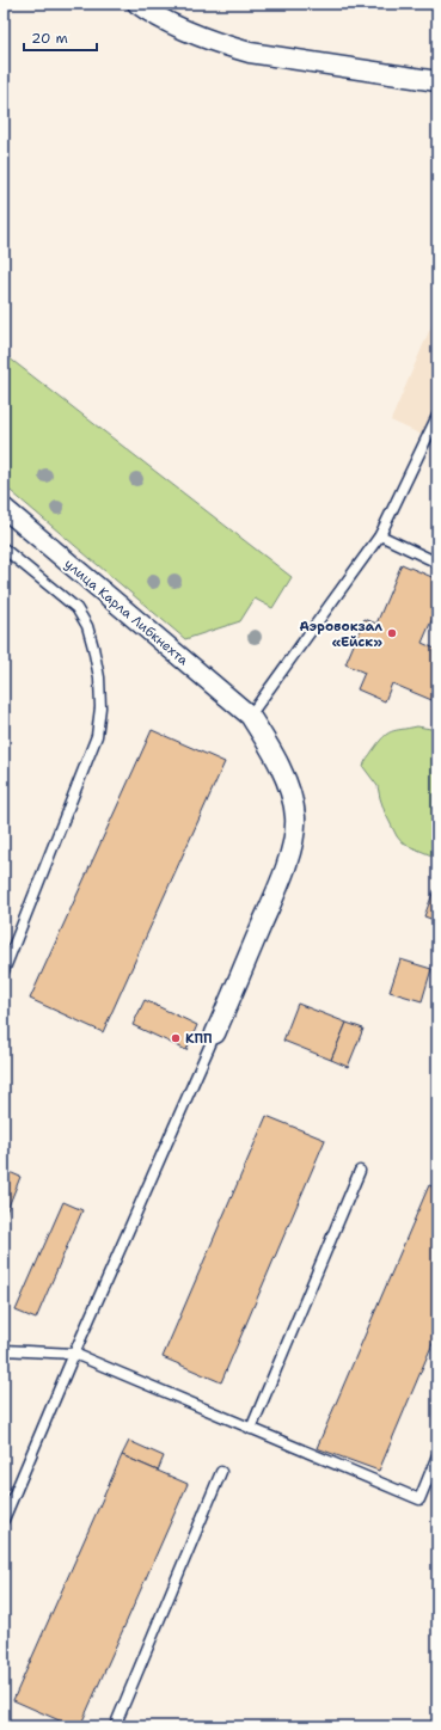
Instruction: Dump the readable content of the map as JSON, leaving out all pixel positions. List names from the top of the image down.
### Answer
{
  "streets": {
    "street": ["улица Карла Либкнехта"]
  },
  "places": ["Аэровокзал «Ейск»", "КПП"],
  "scale_bar": "20 m"
}
